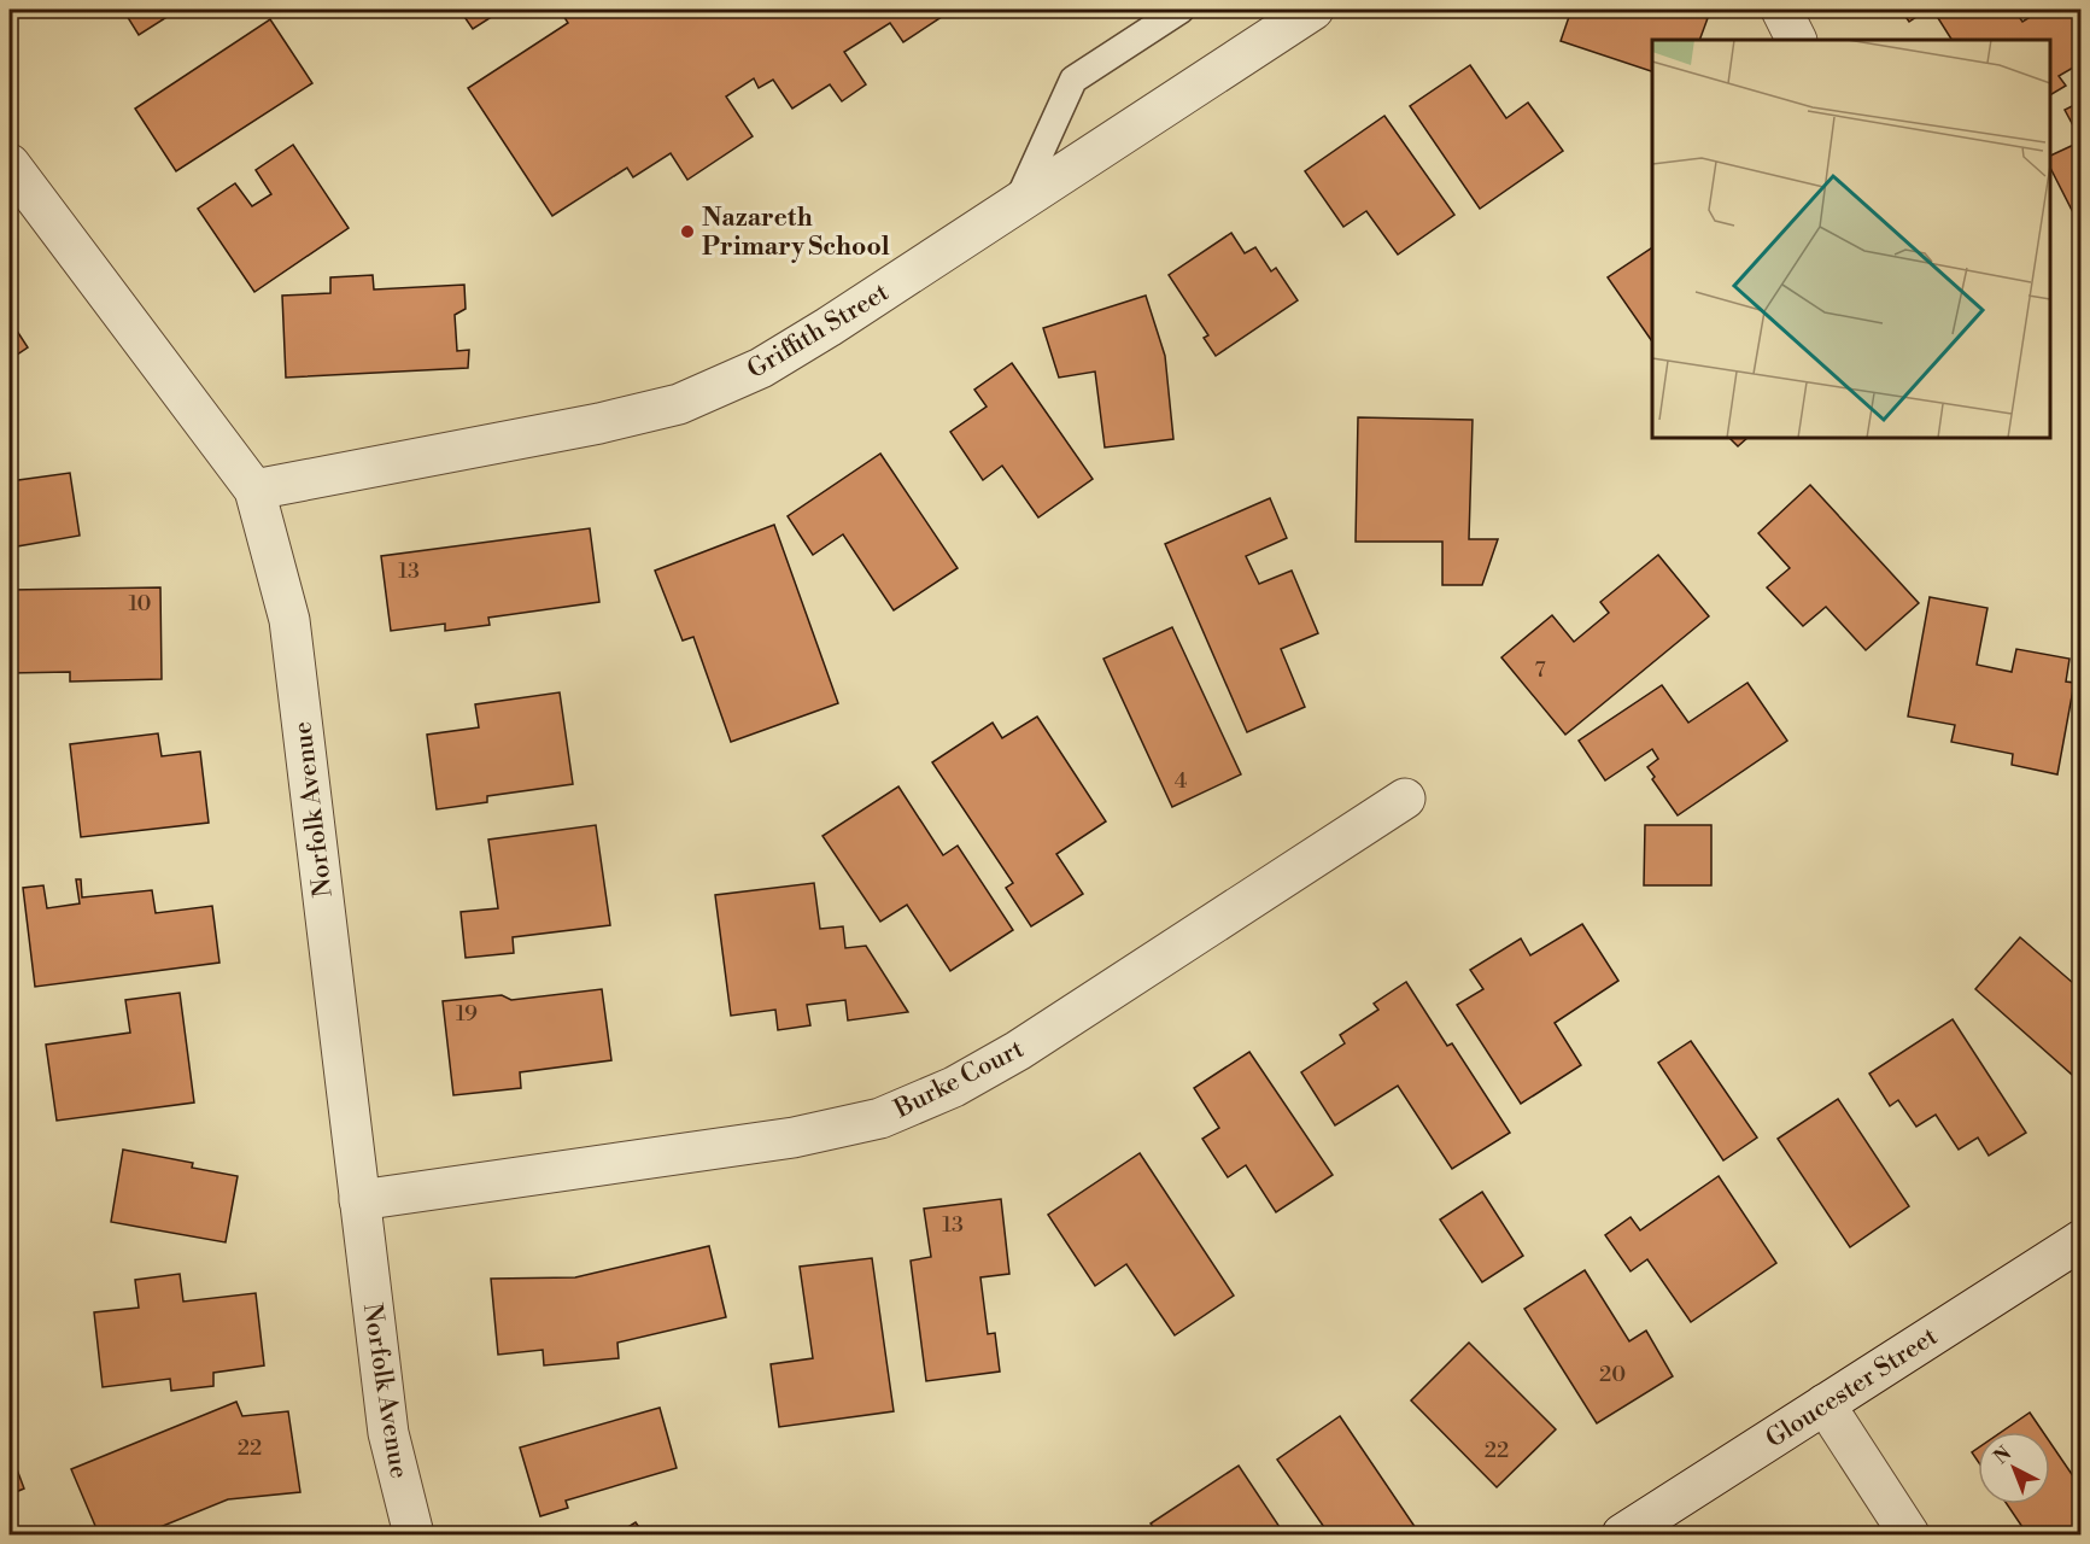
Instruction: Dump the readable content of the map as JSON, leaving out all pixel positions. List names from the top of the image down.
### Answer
{
  "streets": {
    "street": [
      "Griffith Street",
      "Norfolk Avenue",
      "Burke Court",
      "Gloucester Street"
    ]
  },
  "crossings": [
    ["Griffith Street", "Norfolk Avenue"],
    ["Norfolk Avenue", "Burke Court"]
  ],
  "places": ["Nazareth Primary School"],
  "house_numbers": [
    "13",
    "10",
    "7",
    "4",
    "19",
    "13",
    "20",
    "22",
    "22"
  ],
  "north": "top left"
}
